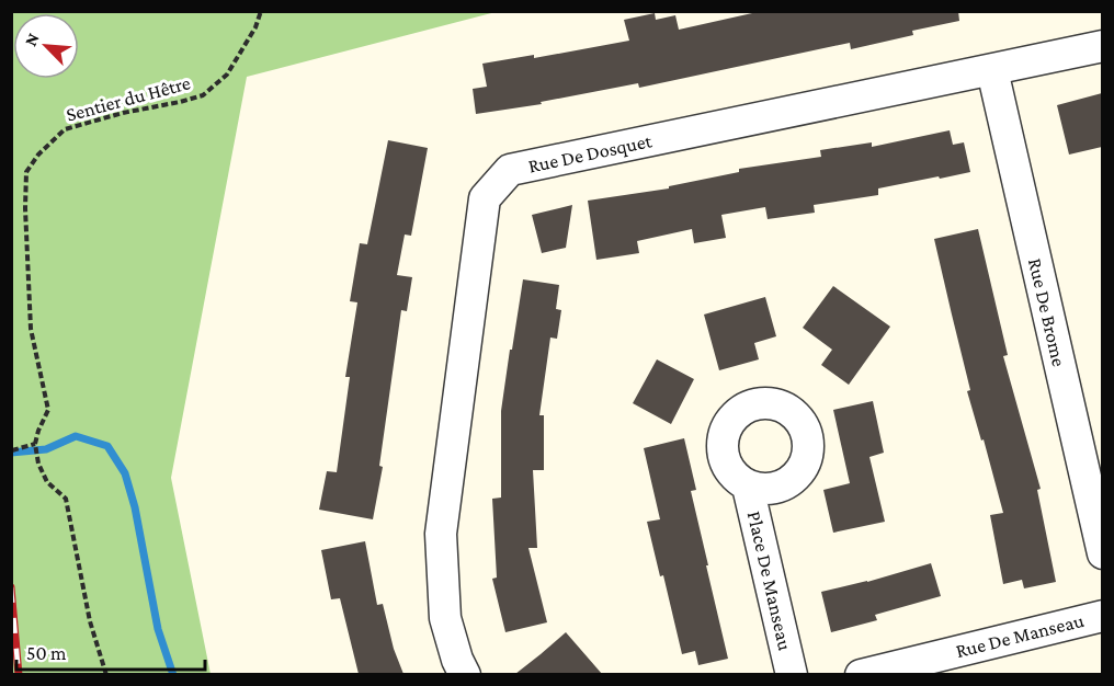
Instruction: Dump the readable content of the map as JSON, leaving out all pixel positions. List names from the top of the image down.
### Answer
{
  "streets": {
    "street": [
      "Rue De Dosquet",
      "Rue De Brome",
      "Place De Manseau",
      "Rue De Manseau"
    ],
    "path": ["Sentier du Hêtre"]
  },
  "crossings": [
    ["Rue De Dosquet", "Rue De Brome"]
  ],
  "scale_bar": "50 m",
  "north": "top left"
}
